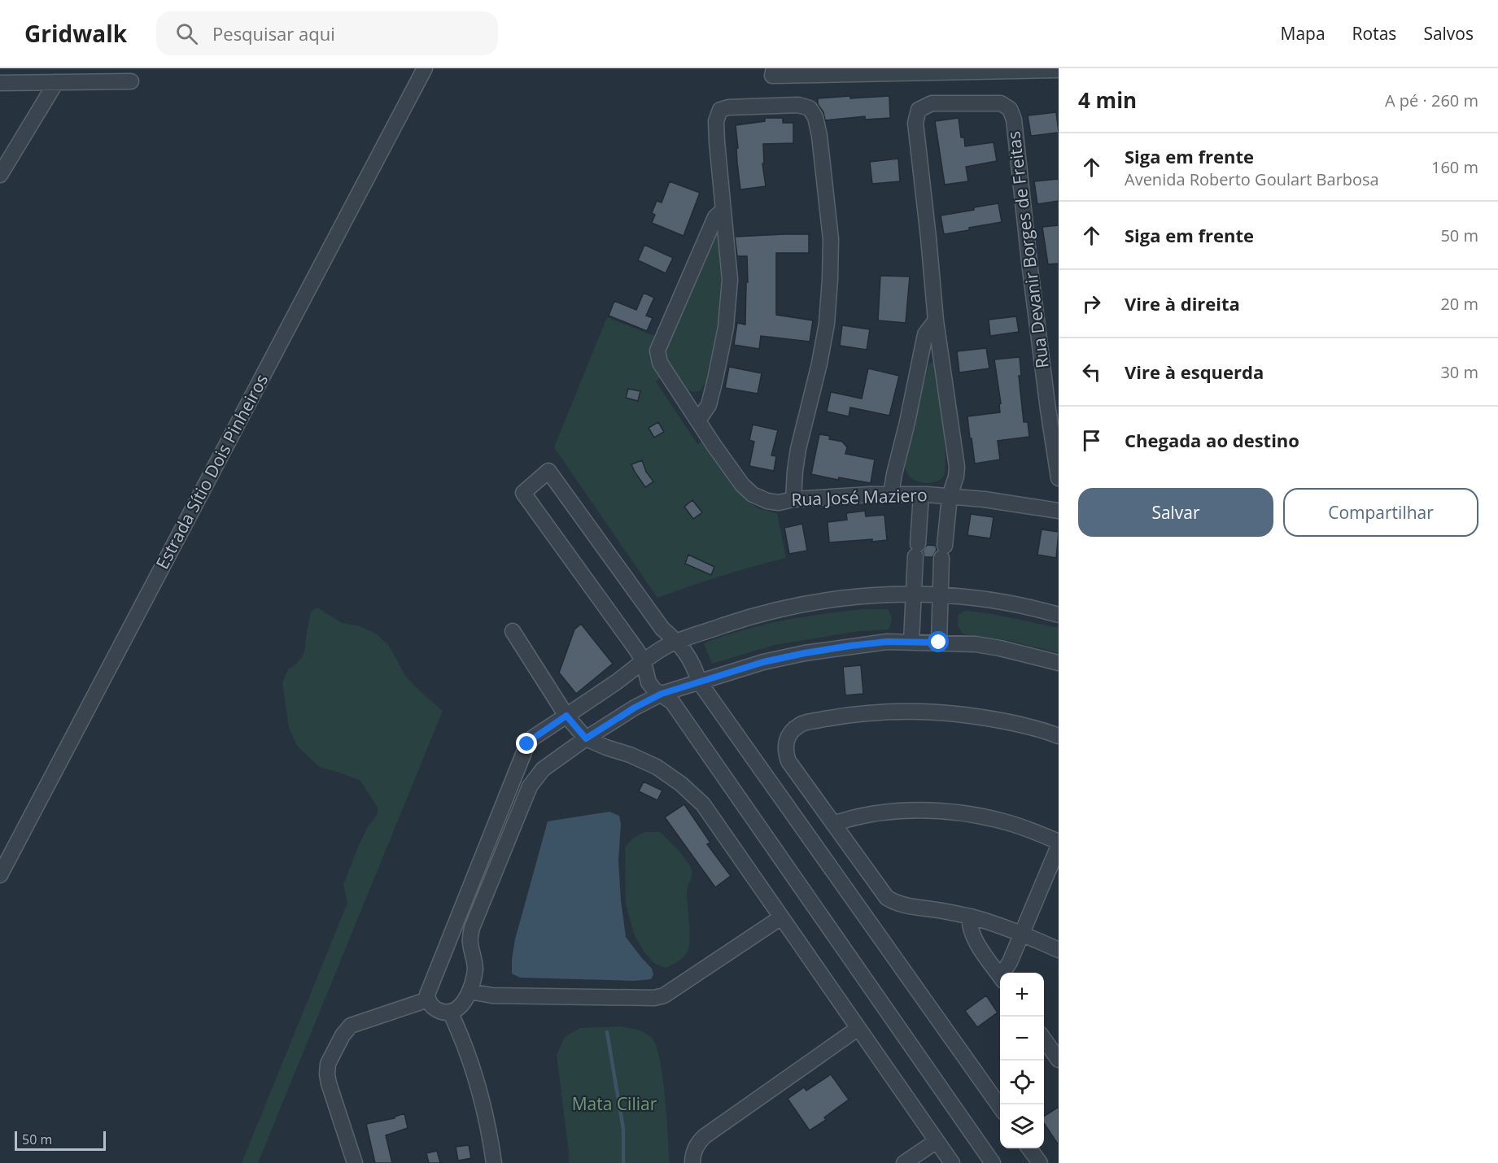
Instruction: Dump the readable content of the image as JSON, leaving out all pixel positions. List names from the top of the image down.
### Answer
{
  "streets": {
    "street": ["Rua Devanir Borges de Freitas", "Estrada Sítio Dois Pinheiros", "Rua José Maziero"]
  },
  "parks": ["Mata Ciliar"],
  "scale_bar": "50 m",
  "page": {
    "header": "Gridwalk",
    "search": "Pesquisar aqui",
    "nav": ["Mapa", "Rotas", "Salvos"],
    "heading": ["4 min", "A pé · 260 m"],
    "list": [
      ["Siga em frente", "Avenida Roberto Goulart Barbosa", "160 m"],
      ["Siga em frente", "50 m"],
      ["Vire à direita", "20 m"],
      ["Vire à esquerda", "30 m"],
      "Chegada ao destino"
    ],
    "buttons": ["Salvar", "Compartilhar"],
    "map_buttons": ["+", "−"],
    "scale": "50 m"
  }
}
